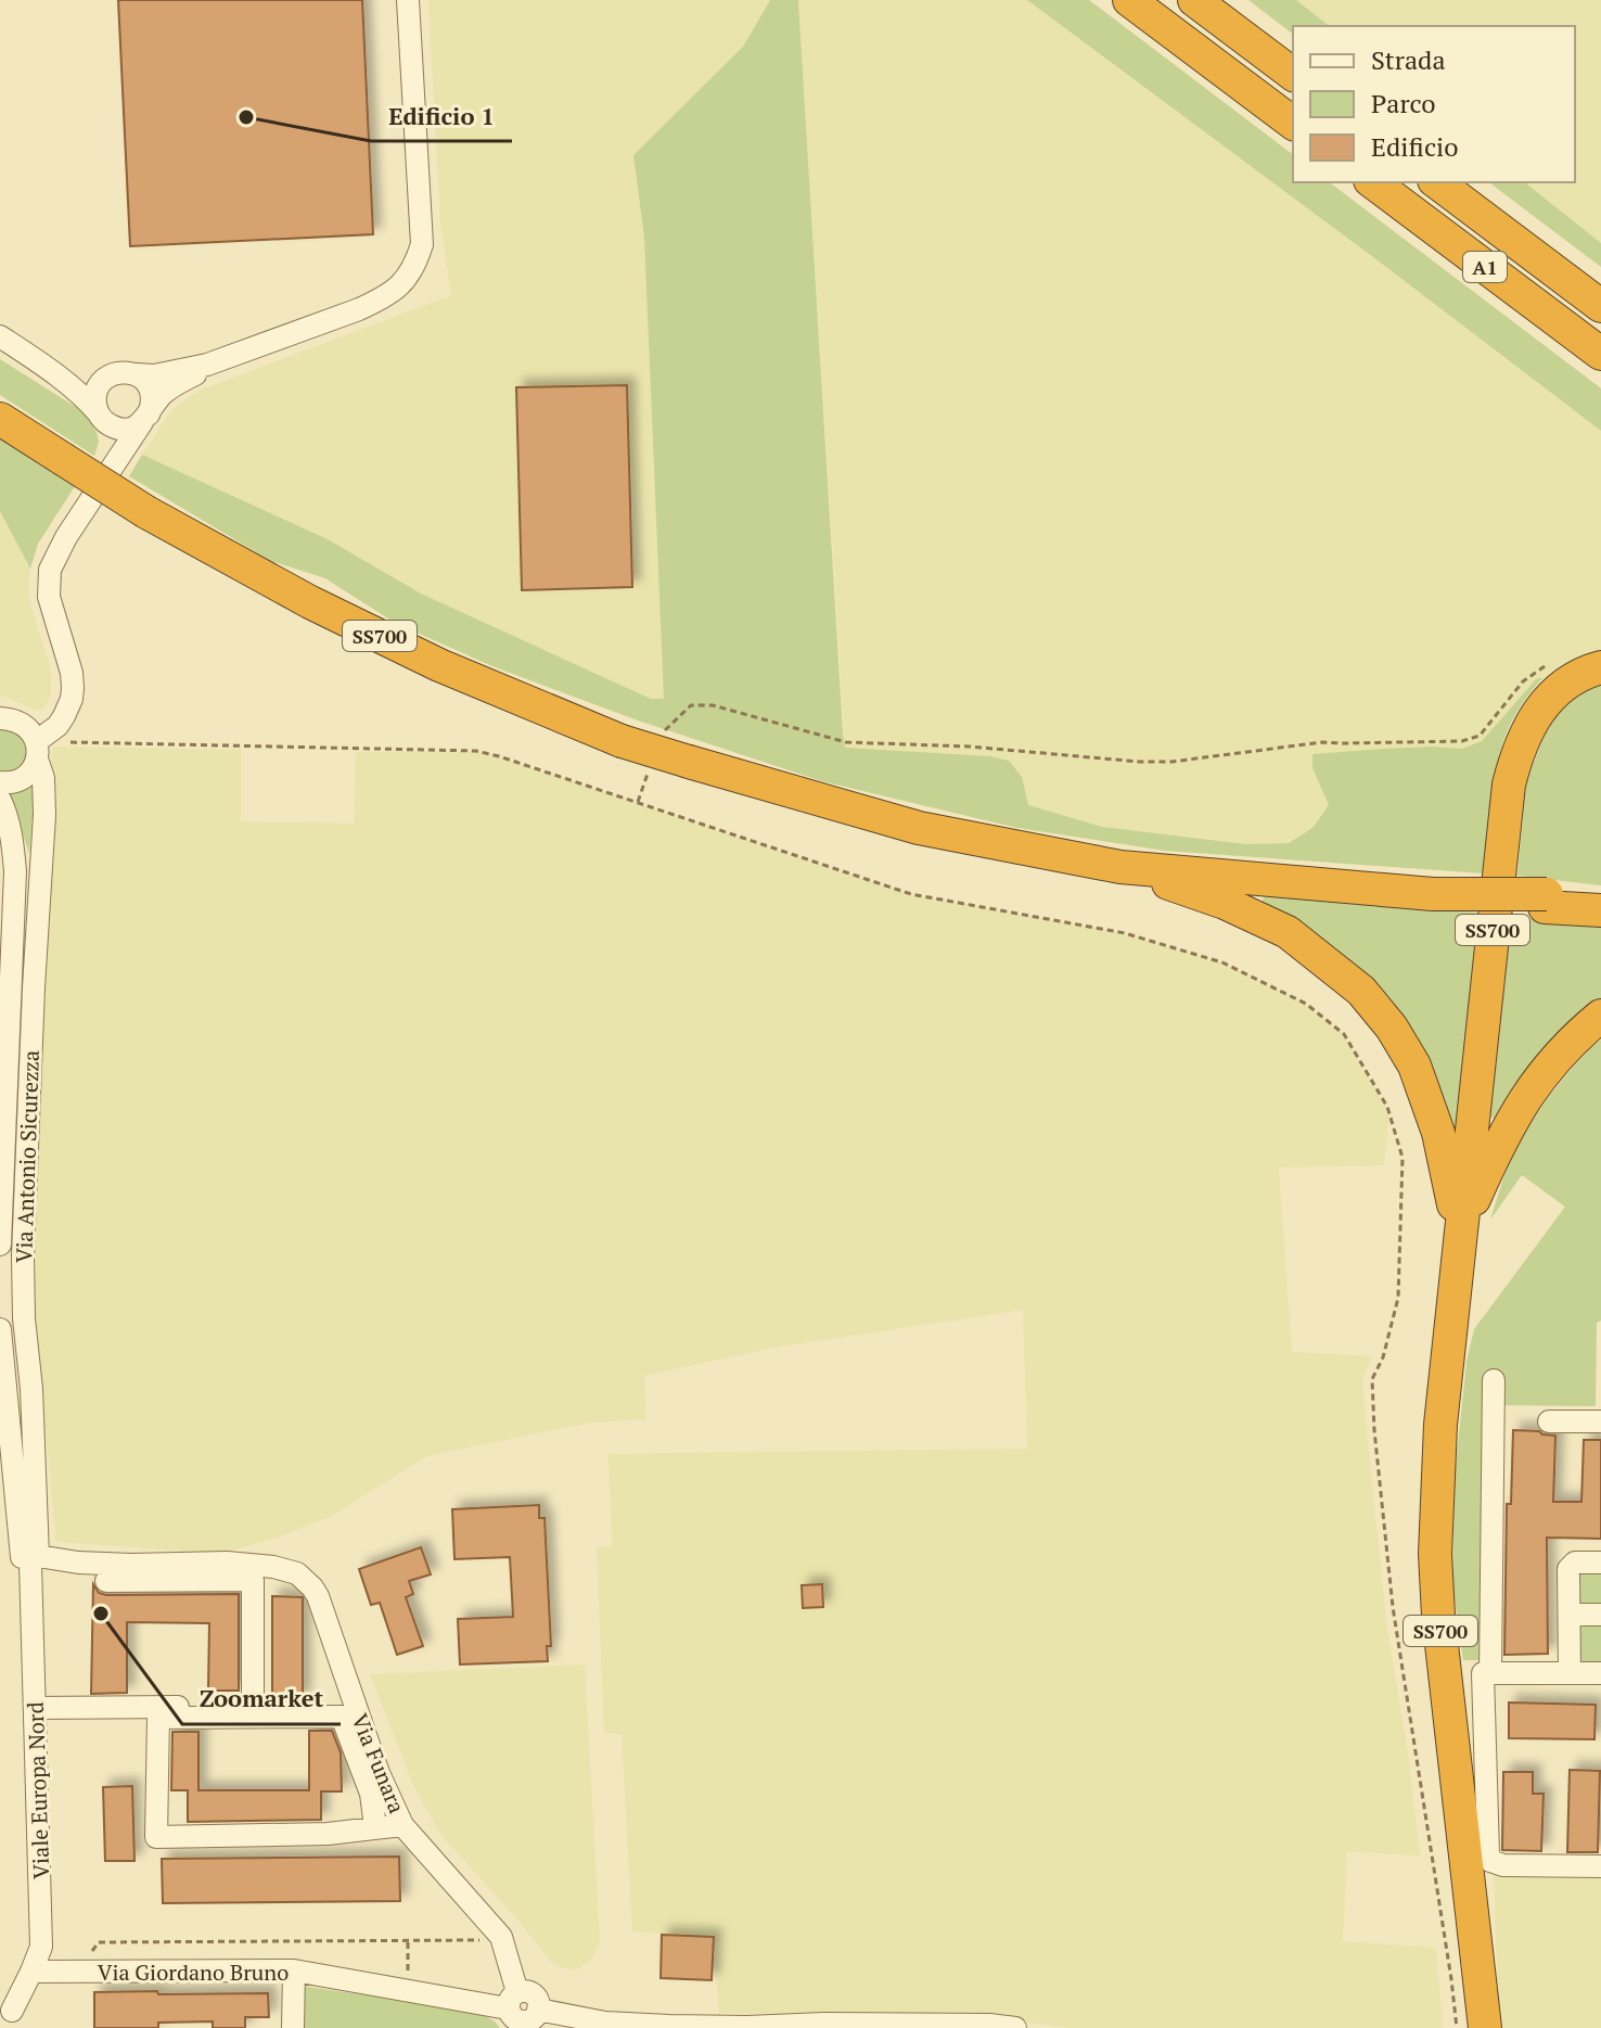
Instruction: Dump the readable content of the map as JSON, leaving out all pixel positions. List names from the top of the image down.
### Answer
{
  "streets": {
    "highway": ["A1", "SS700"],
    "street": [
      "Via Antonio Sicurezza",
      "Via Funara",
      "Viale Europa Nord",
      "Via Giordano Bruno"
    ]
  },
  "crossings": [
    ["Via Antonio Sicurezza", "Via Funara"],
    ["Via Antonio Sicurezza", "Viale Europa Nord"],
    ["Via Funara", "Viale Europa Nord"],
    ["Via Funara", "Via Giordano Bruno"],
    ["Viale Europa Nord", "Via Giordano Bruno"]
  ],
  "places": ["Edificio 1", "Zoomarket"],
  "legend": ["Strada", "Parco", "Edificio"]
}
